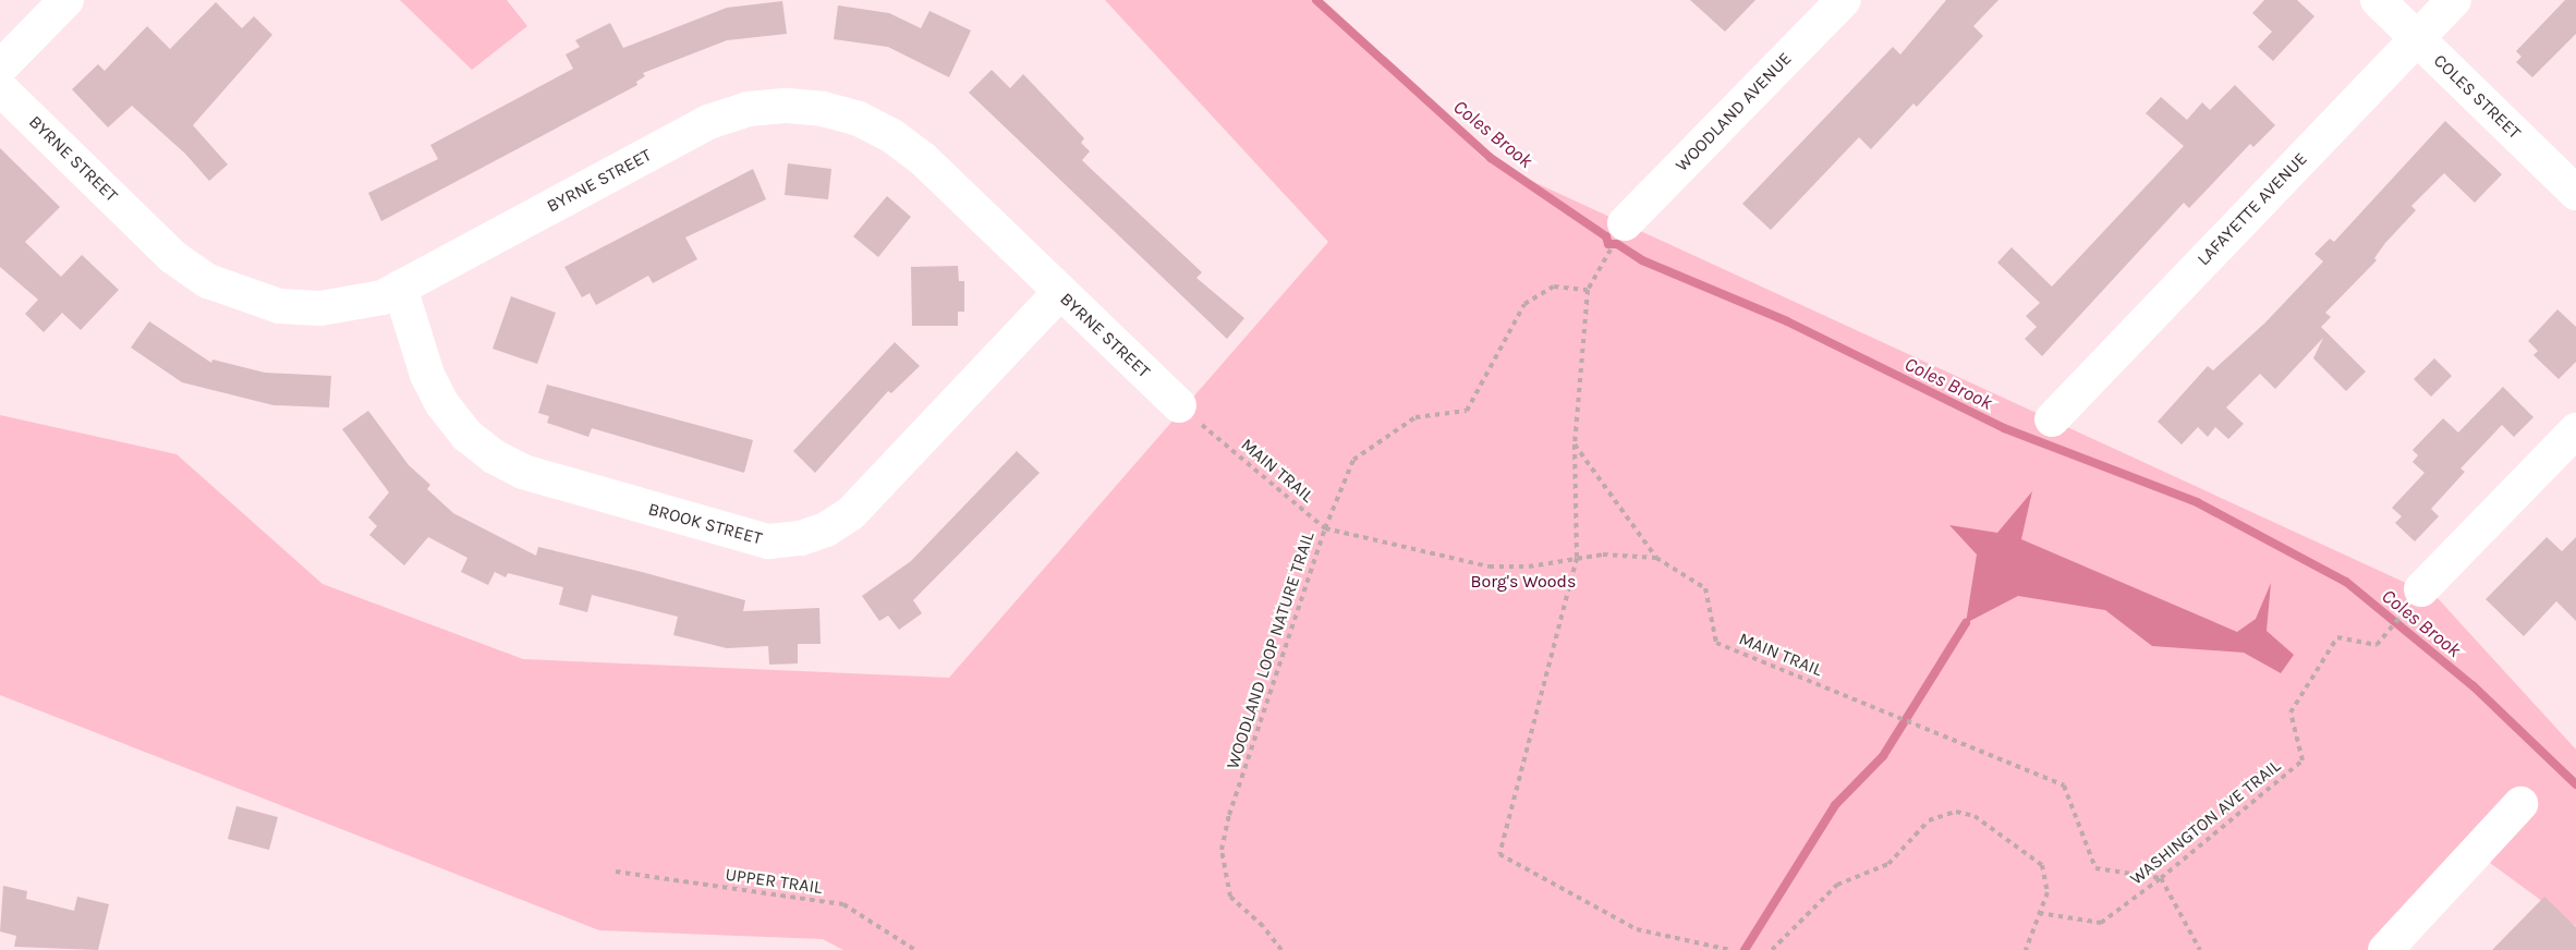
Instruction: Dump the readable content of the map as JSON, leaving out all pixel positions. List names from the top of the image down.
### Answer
{
  "streets": {
    "street": [
      "COLES STREET",
      "WOODLAND AVENUE",
      "BYRNE STREET",
      "LAFAYETTE AVENUE",
      "BROOK STREET"
    ],
    "path": [
      "MAIN TRAIL",
      "WOODLAND LOOP NATURE TRAIL",
      "WASHINGTON AVE TRAIL",
      "UPPER TRAIL"
    ]
  },
  "crossings": [
    ["COLES STREET", "LAFAYETTE AVENUE"],
    ["BYRNE STREET", "MAIN TRAIL"],
    ["BYRNE STREET", "BROOK STREET"],
    ["MAIN TRAIL", "WOODLAND LOOP NATURE TRAIL"],
    ["MAIN TRAIL", "WASHINGTON AVE TRAIL"]
  ],
  "water": ["Coles Brook"],
  "parks": ["Borg's Woods"]
}
